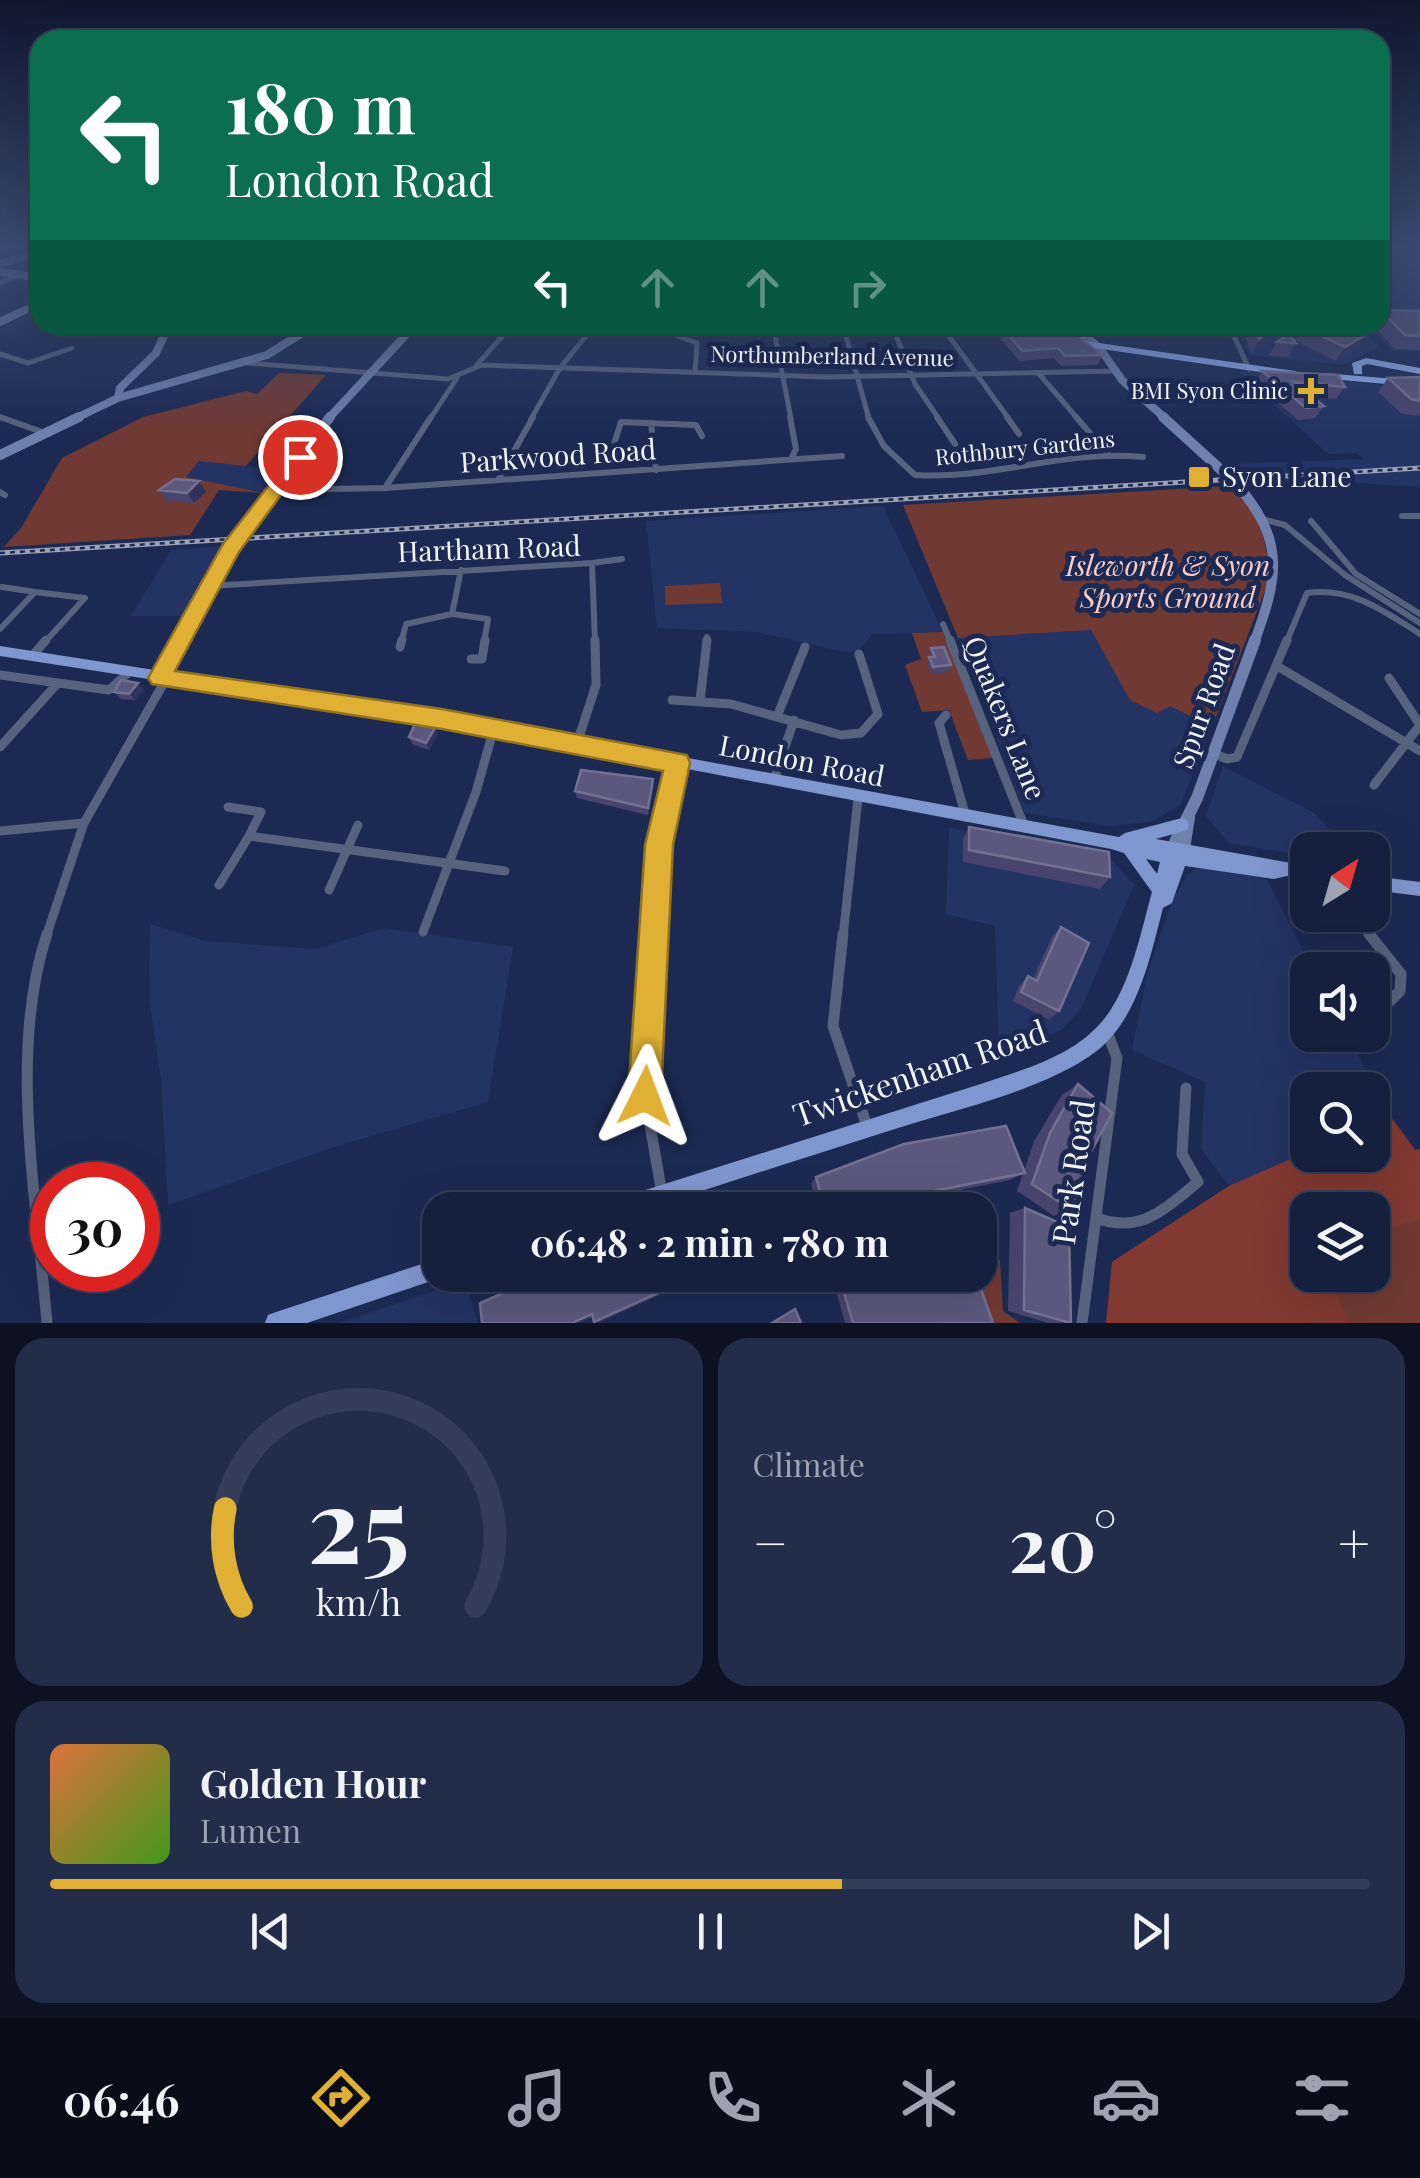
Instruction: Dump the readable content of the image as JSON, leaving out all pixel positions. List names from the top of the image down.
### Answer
{
  "streets": {
    "main road": ["London Road", "Twickenham Road"],
    "street": [
      "Northumberland Avenue",
      "Rothbury Gardens",
      "Parkwood Road",
      "Hartham Road",
      "Spur Road",
      "Quakers Lane",
      "Park Road"
    ]
  },
  "crossings": [
    ["Northumberland Avenue", "Rothbury Gardens"],
    ["Northumberland Avenue", "Spur Road"],
    ["Hartham Road", "London Road"],
    ["Spur Road", "London Road"],
    ["Spur Road", "Twickenham Road"],
    ["Quakers Lane", "London Road"],
    ["London Road", "Twickenham Road"],
    ["Twickenham Road", "Park Road"]
  ],
  "parks": ["Isleworth & Syon Sports Ground"],
  "places": {
    "health": ["BMI Syon Clinic"],
    "transit": ["Syon Lane"]
  },
  "north": "top right",
  "page": {
    "turn": ["180 m", "London Road"],
    "limit": "30",
    "trip": "06:48 · 2 min · 780 m",
    "tile": "Climate",
    "heat": ["−", "20°", "+"],
    "song": ["Golden Hour", "Lumen"],
    "tabs": "06:46",
    "gauge": ["25", "km/h"]
  }
}
